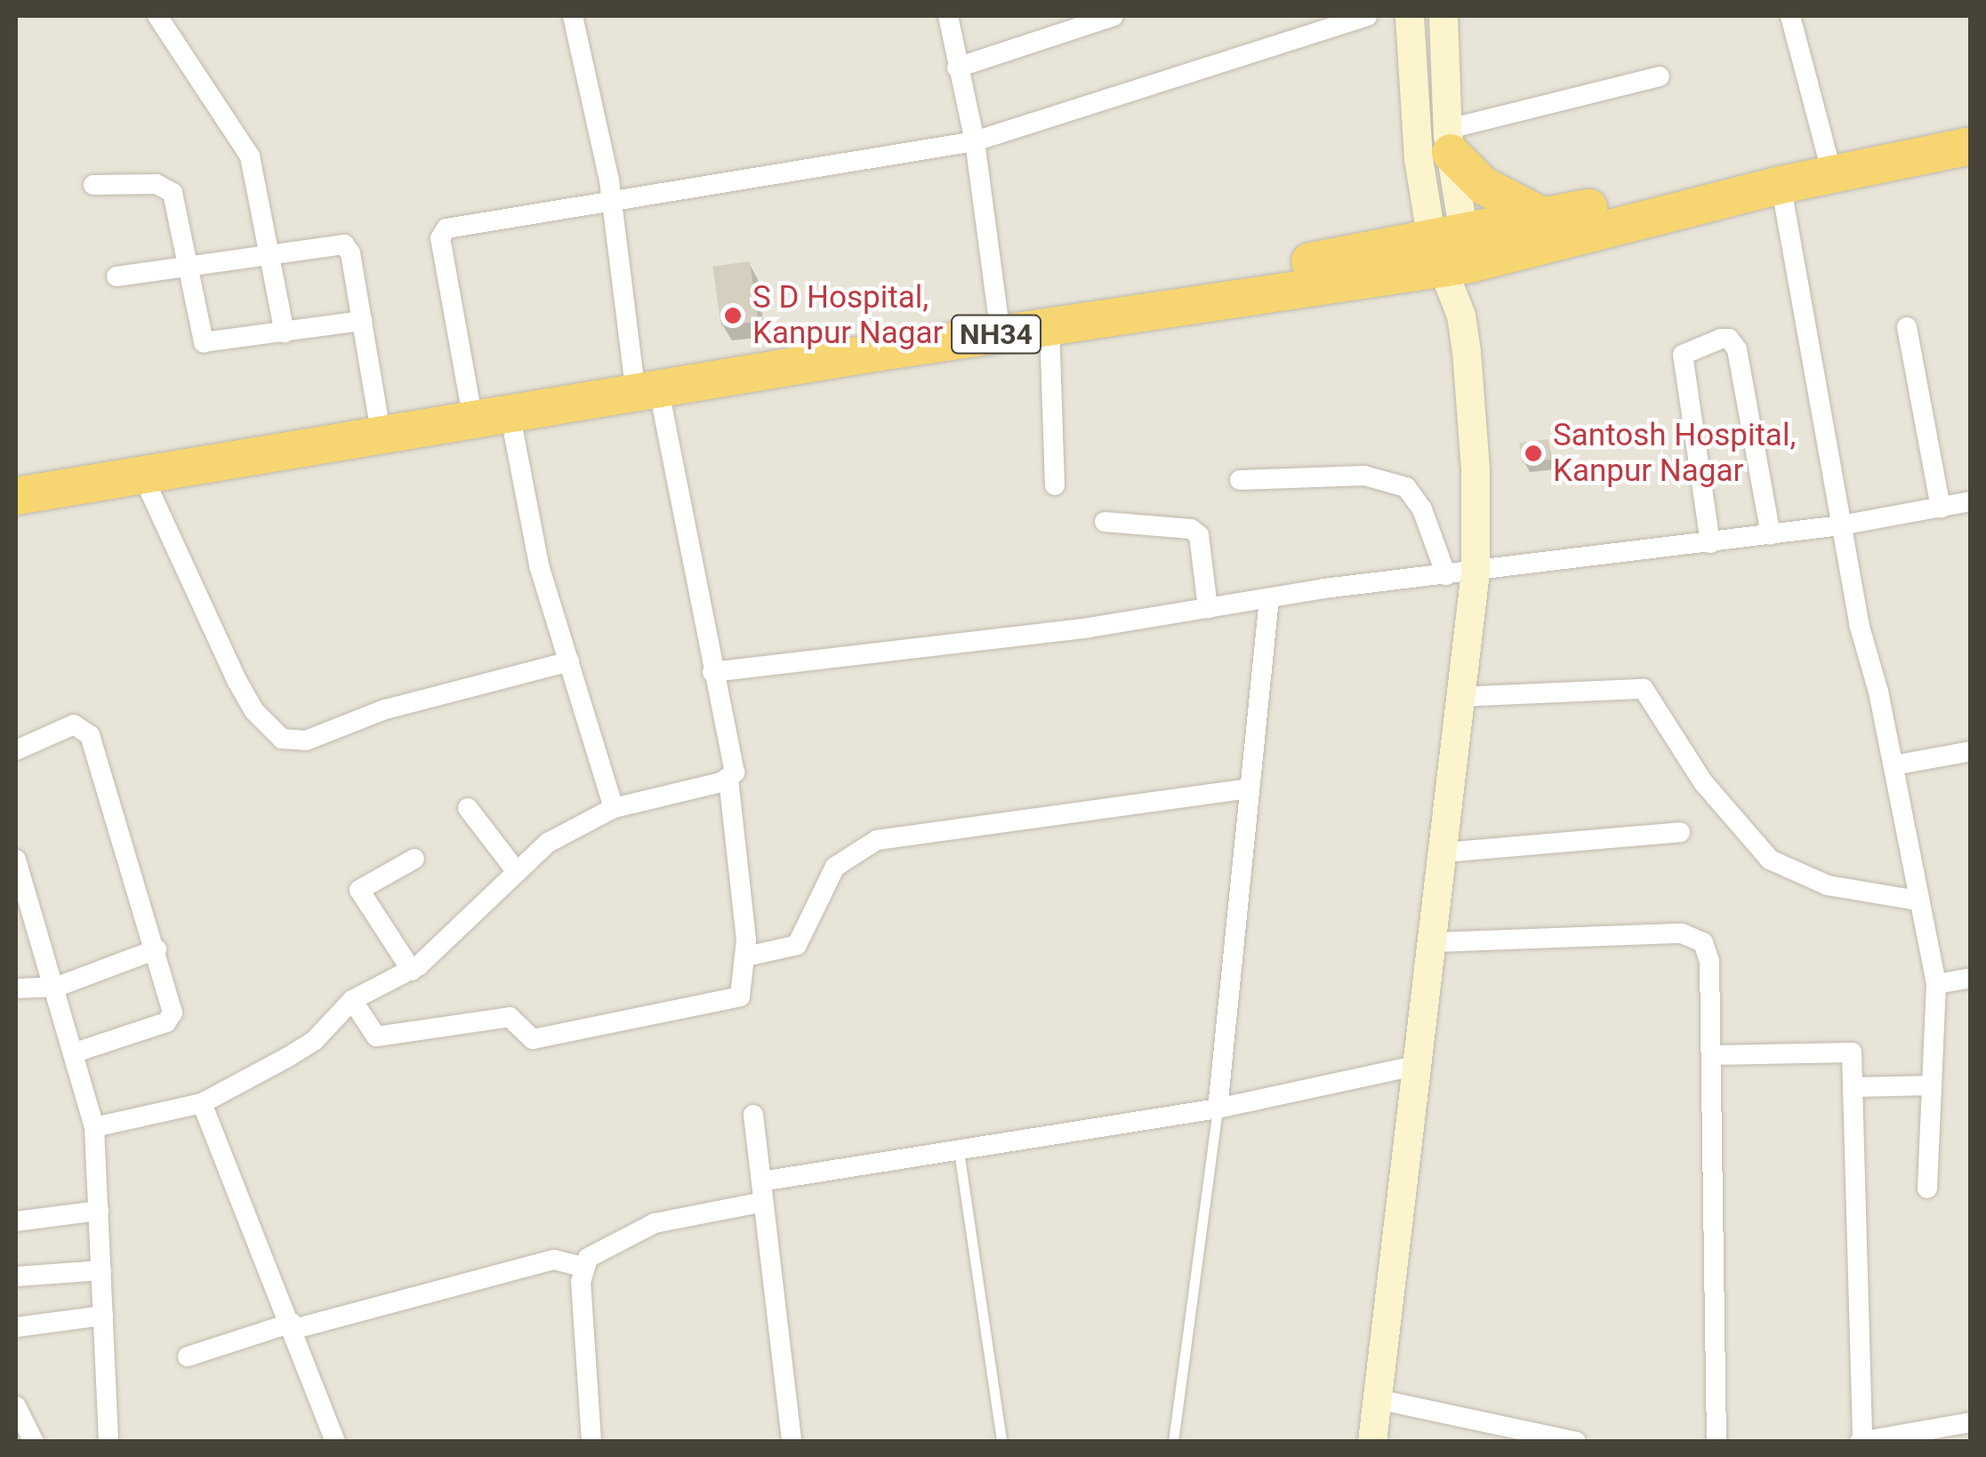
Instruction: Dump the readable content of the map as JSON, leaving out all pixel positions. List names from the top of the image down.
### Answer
{
  "streets": {
    "highway": ["NH34"]
  },
  "places": ["S D Hospital, Kanpur Nagar", "Santosh Hospital, Kanpur Nagar"]
}
